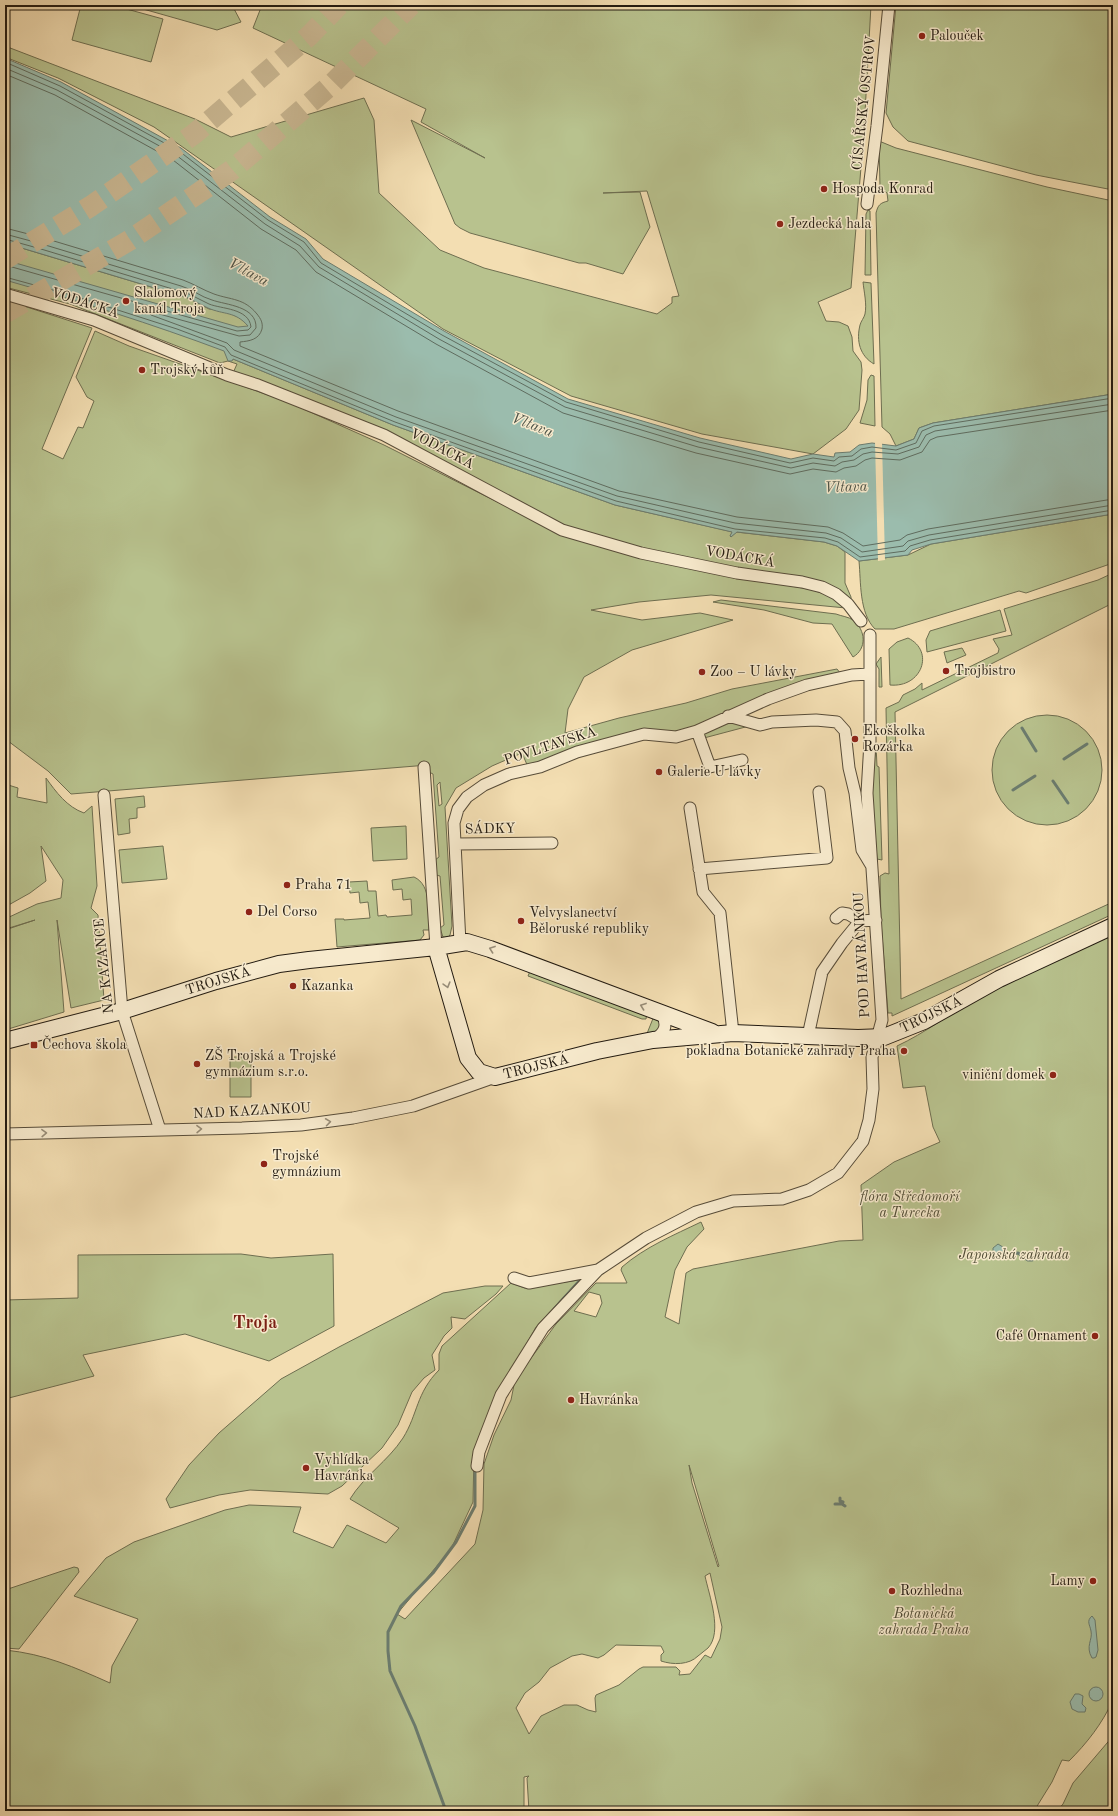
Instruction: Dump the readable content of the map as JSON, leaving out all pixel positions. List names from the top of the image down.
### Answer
{
  "streets": {
    "street": [
      "CÍSAŘSKÝ OSTROV",
      "VODÁCKÁ",
      "POVLTAVSKÁ",
      "SÁDKY",
      "POD HAVRÁNKOU",
      "NA KAZANCE",
      "TROJSKÁ",
      "NAD KAZANKOU"
    ]
  },
  "crossings": [
    ["POVLTAVSKÁ", "SÁDKY"],
    ["POVLTAVSKÁ", "POD HAVRÁNKOU"],
    ["SÁDKY", "TROJSKÁ"],
    ["POD HAVRÁNKOU", "TROJSKÁ"],
    ["NA KAZANCE", "TROJSKÁ"],
    ["NA KAZANCE", "NAD KAZANKOU"],
    ["TROJSKÁ", "NAD KAZANKOU"]
  ],
  "one_way": ["NAD KAZANKOU"],
  "districts": ["Troja"],
  "water": ["Vltava"],
  "parks": ["flóra Středomoří a Turecka", "Japonská zahrada", "Botanická zahrada Praha"],
  "places": {
    "other": [
      "Palouček",
      "Hospoda Konrad",
      "Jezdecká hala",
      "Slalomový kanál Troja",
      "Trojský kůň",
      "Trojbistro",
      "Zoo – U lávky",
      "Ekoškolka Rozárka",
      "Galerie U lávky",
      "Praha 71",
      "Del Corso",
      "Velvyslanectví Běloruské republiky",
      "Kazanka",
      "pokladna Botanické zahrady Praha",
      "ZŠ Trojská a Trojské gymnázium s.r.o.",
      "viniční domek",
      "Trojské gymnázium",
      "Café Ornament",
      "Havránka",
      "Vyhlídka Havránka",
      "Lamy",
      "Rozhledna"
    ],
    "transit": ["Čechova škola"]
  }
}
